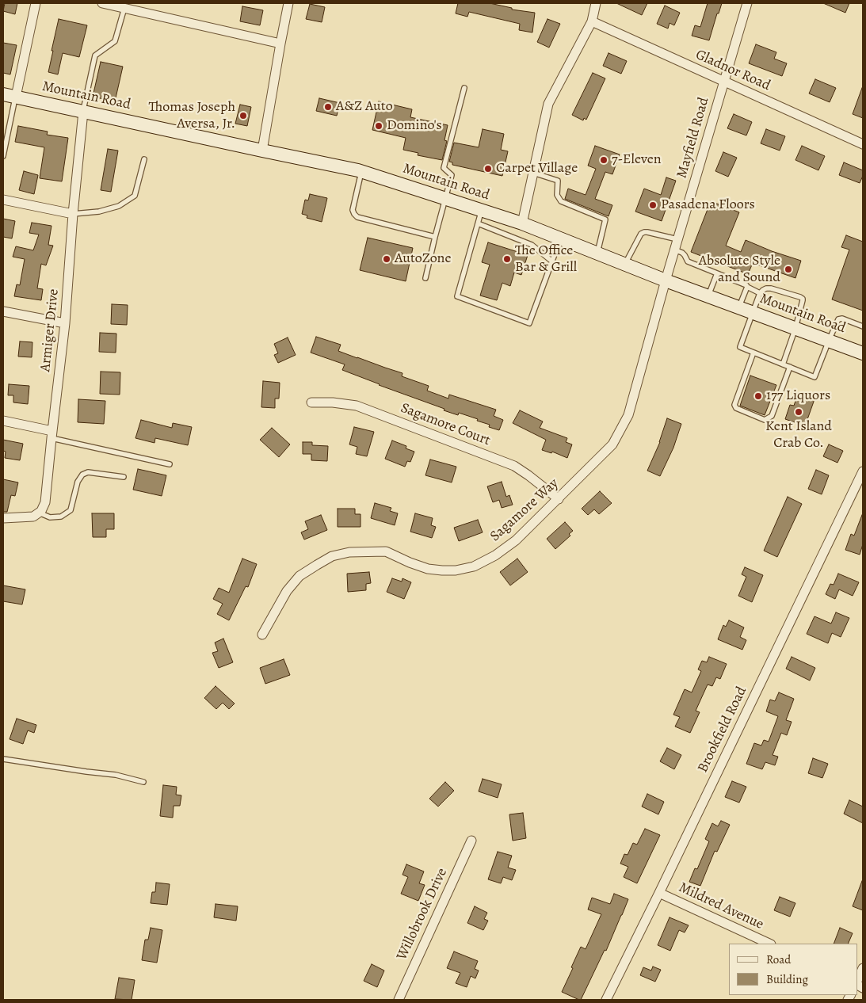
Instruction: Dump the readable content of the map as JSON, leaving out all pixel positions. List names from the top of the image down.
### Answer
{
  "streets": {
    "main road": ["Mountain Road"],
    "street": [
      "Gladnor Road",
      "Mayfield Road",
      "Armiger Drive",
      "Sagamore Court",
      "Sagamore Way",
      "Brookfield Road",
      "Mildred Avenue",
      "Willobrook Drive"
    ]
  },
  "crossings": [
    ["Gladnor Road", "Mayfield Road"],
    ["Mountain Road", "Mayfield Road"],
    ["Mountain Road", "Armiger Drive"],
    ["Mountain Road", "Sagamore Way"],
    ["Mayfield Road", "Sagamore Way"],
    ["Sagamore Court", "Sagamore Way"],
    ["Brookfield Road", "Mildred Avenue"]
  ],
  "places": [
    "A&Z Auto",
    "Thomas Joseph Aversa, Jr.",
    "Domino's",
    "7-Eleven",
    "Carpet Village",
    "Pasadena Floors",
    "AutoZone",
    "The Office Bar & Grill",
    "Absolute Style and Sound",
    "177 Liquors",
    "Kent Island Crab Co."
  ],
  "legend": ["Road", "Building"]
}
